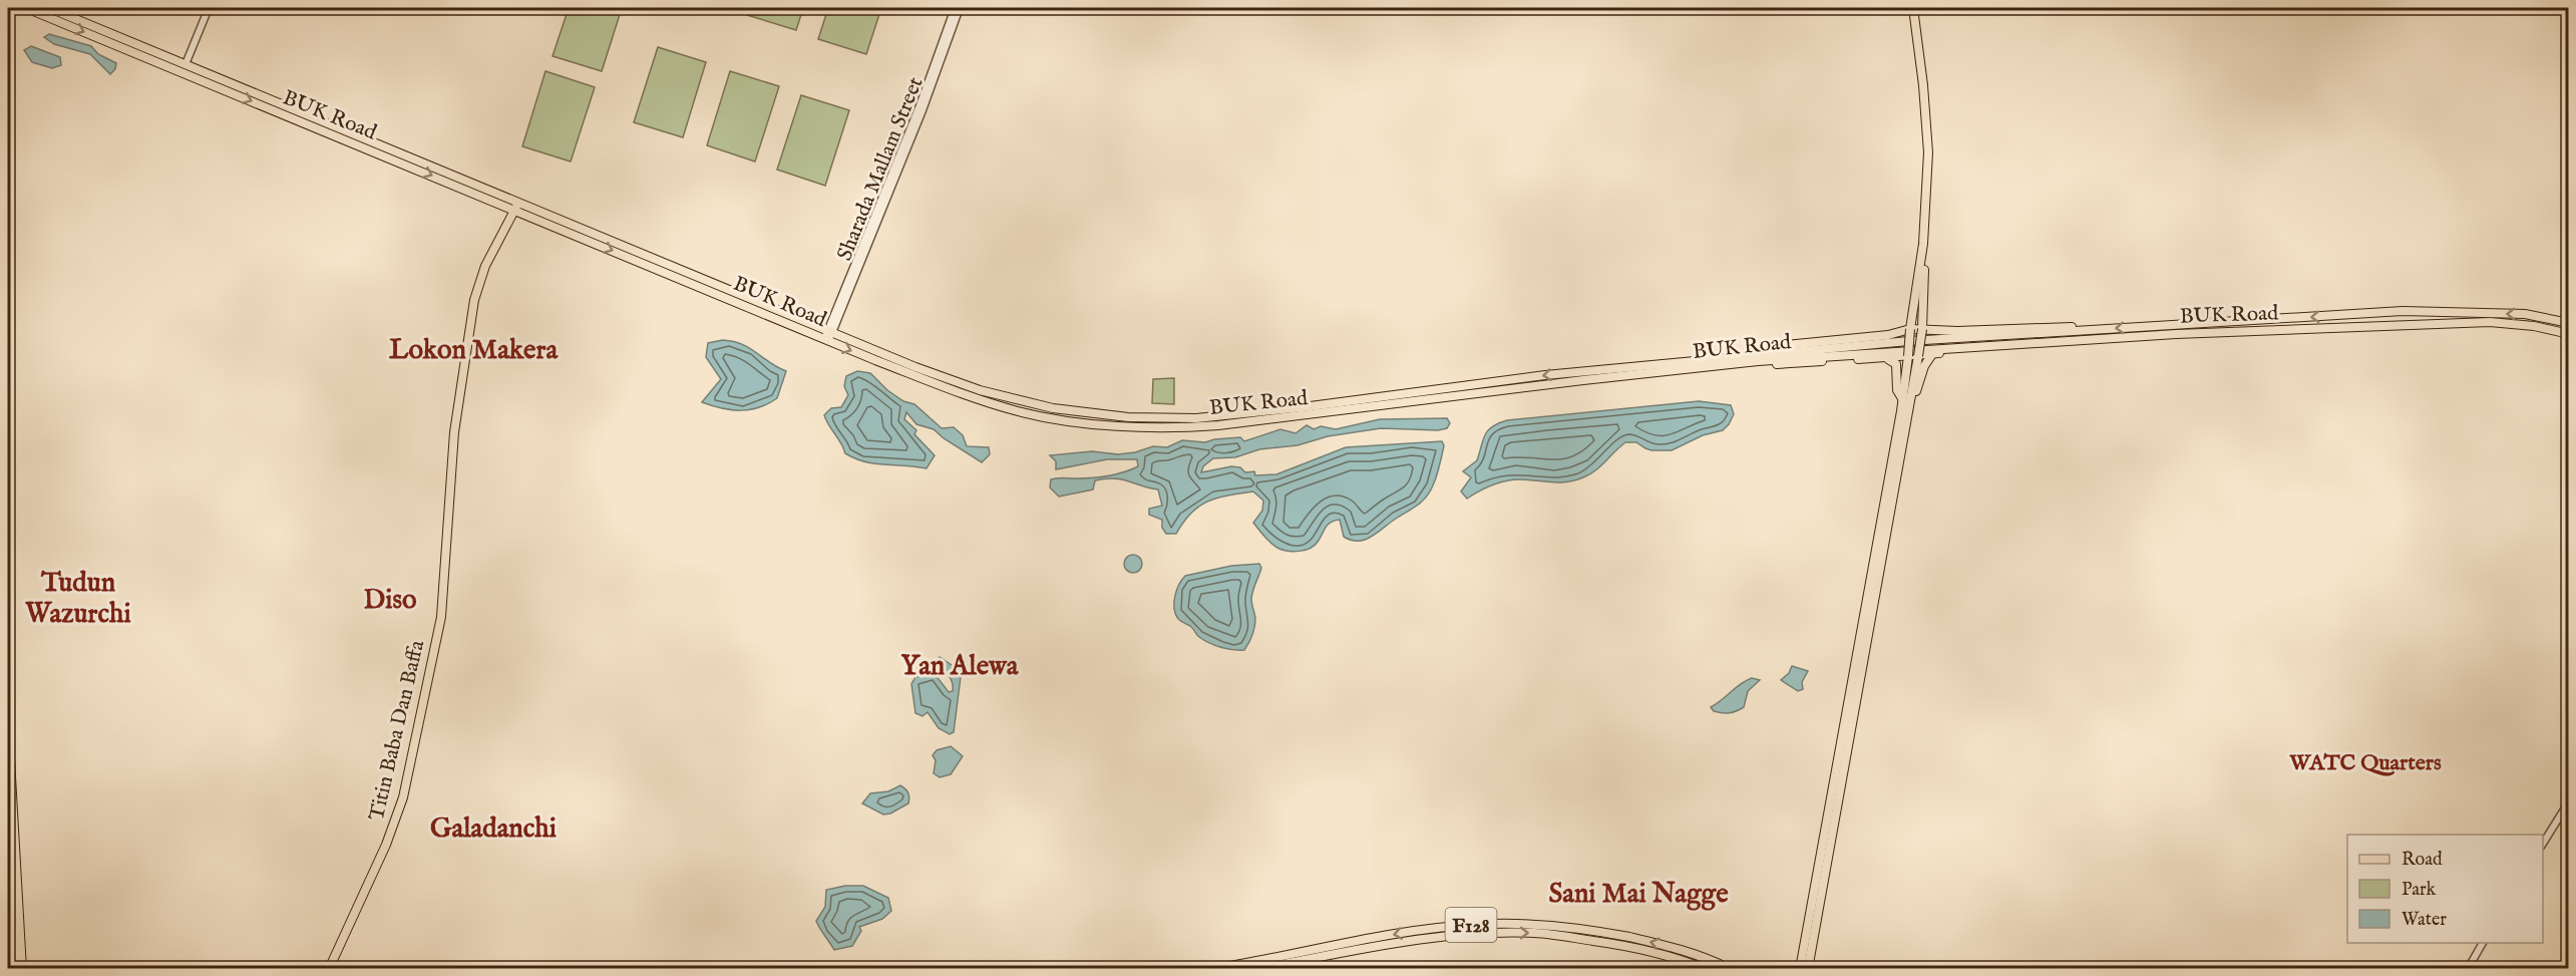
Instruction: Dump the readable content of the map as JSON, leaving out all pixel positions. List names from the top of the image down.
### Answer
{
  "streets": {
    "main road": ["BUK Road", "Titin Baba Dan Baffa", "F128"],
    "street": ["Sharada Mallam Street"]
  },
  "crossings": [
    ["BUK Road", "Sharada Mallam Street"],
    ["BUK Road", "Titin Baba Dan Baffa"]
  ],
  "districts": [
    "Lokon Makera",
    "Tudun Wazurchi",
    "Diso",
    "Yan Alewa",
    "WATC Quarters",
    "Galadanchi",
    "Sani Mai Nagge"
  ],
  "legend": ["Road", "Park", "Water"]
}
